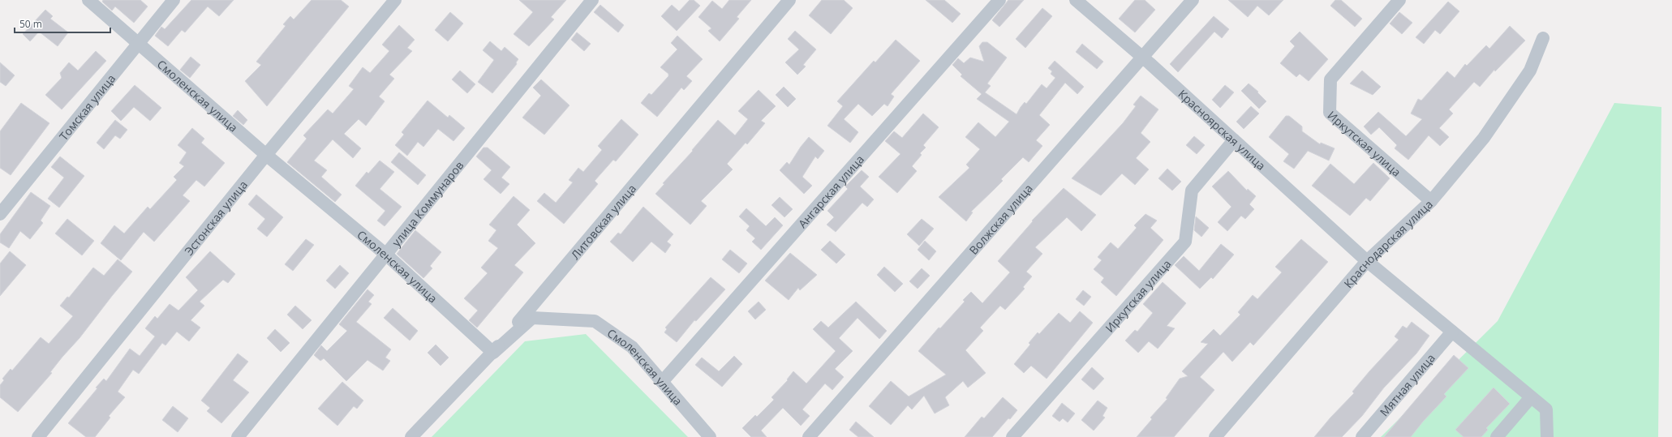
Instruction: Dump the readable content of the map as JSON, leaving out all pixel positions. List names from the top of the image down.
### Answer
{
  "streets": {
    "street": [
      "Смоленская улица",
      "Томская улица",
      "Красноярская улица",
      "Иркутская улица",
      "Ангарская улица",
      "улица Коммунаров",
      "Эстонская улица",
      "Волжская улица",
      "Литовская улица",
      "Краснодарская улица",
      "Мятная улица"
    ]
  },
  "crossings": [
    ["Смоленская улица", "Томская улица"],
    ["Смоленская улица", "Ангарская улица"],
    ["Смоленская улица", "улица Коммунаров"],
    ["Смоленская улица", "Эстонская улица"],
    ["Смоленская улица", "Литовская улица"],
    ["Красноярская улица", "Иркутская улица"],
    ["Красноярская улица", "Волжская улица"],
    ["Красноярская улица", "Краснодарская улица"],
    ["Красноярская улица", "Мятная улица"],
    ["Иркутская улица", "Краснодарская улица"]
  ],
  "scale_bar": "50 m"
}
